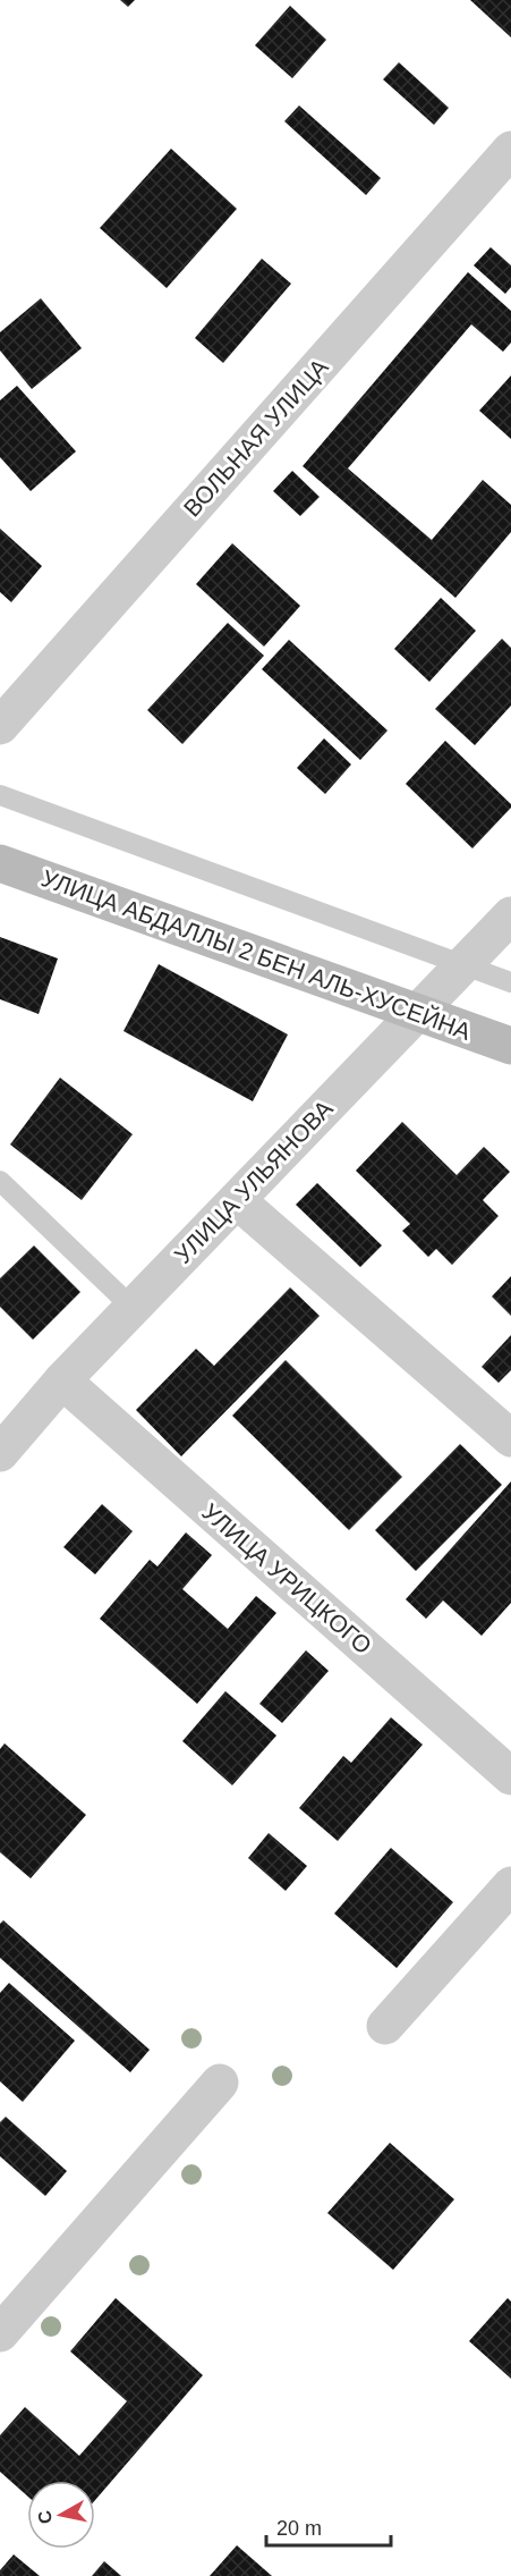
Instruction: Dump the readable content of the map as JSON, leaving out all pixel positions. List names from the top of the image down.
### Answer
{
  "streets": {
    "main road": ["УЛИЦА АБДАЛЛЫ 2 БЕН АЛЬ-ХУСЕЙНА"],
    "street": ["ВОЛЬНАЯ УЛИЦА", "УЛИЦА УЛЬЯНОВА", "УЛИЦА УРИЦКОГО"]
  },
  "crossings": [
    ["УЛИЦА АБДАЛЛЫ 2 БЕН АЛЬ-ХУСЕЙНА", "УЛИЦА УЛЬЯНОВА"],
    ["УЛИЦА УЛЬЯНОВА", "УЛИЦА УРИЦКОГО"]
  ],
  "scale_bar": "20 m",
  "north": "left"
}
